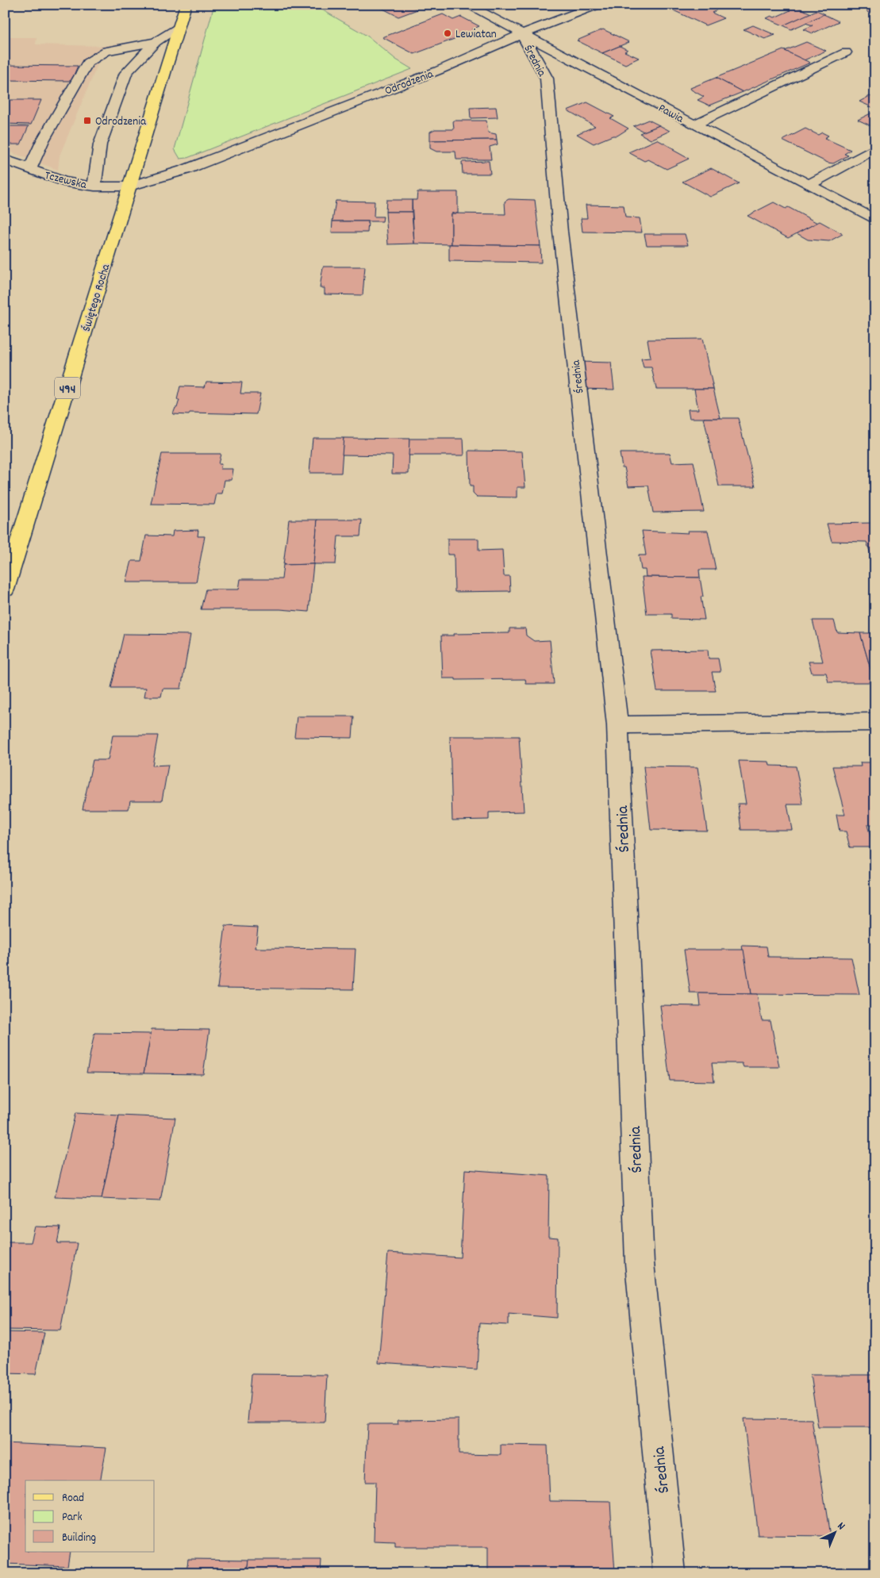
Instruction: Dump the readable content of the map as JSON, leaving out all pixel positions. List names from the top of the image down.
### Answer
{
  "streets": {
    "main road": ["Świętego Rocha", "494"],
    "street": [
      "Średnia",
      "Odrodzenia",
      "Pawia",
      "Tczewska"
    ]
  },
  "crossings": [
    ["Średnia", "Odrodzenia"],
    ["Średnia", "Pawia"],
    ["Odrodzenia", "Pawia"],
    ["Odrodzenia", "Tczewska"],
    ["Odrodzenia", "Świętego Rocha"],
    ["Tczewska", "Świętego Rocha"]
  ],
  "places": {
    "other": ["Lewiatan"],
    "transit": ["Odrodzenia"]
  },
  "legend": ["Road", "Park", "Building"],
  "north": "top right"
}
